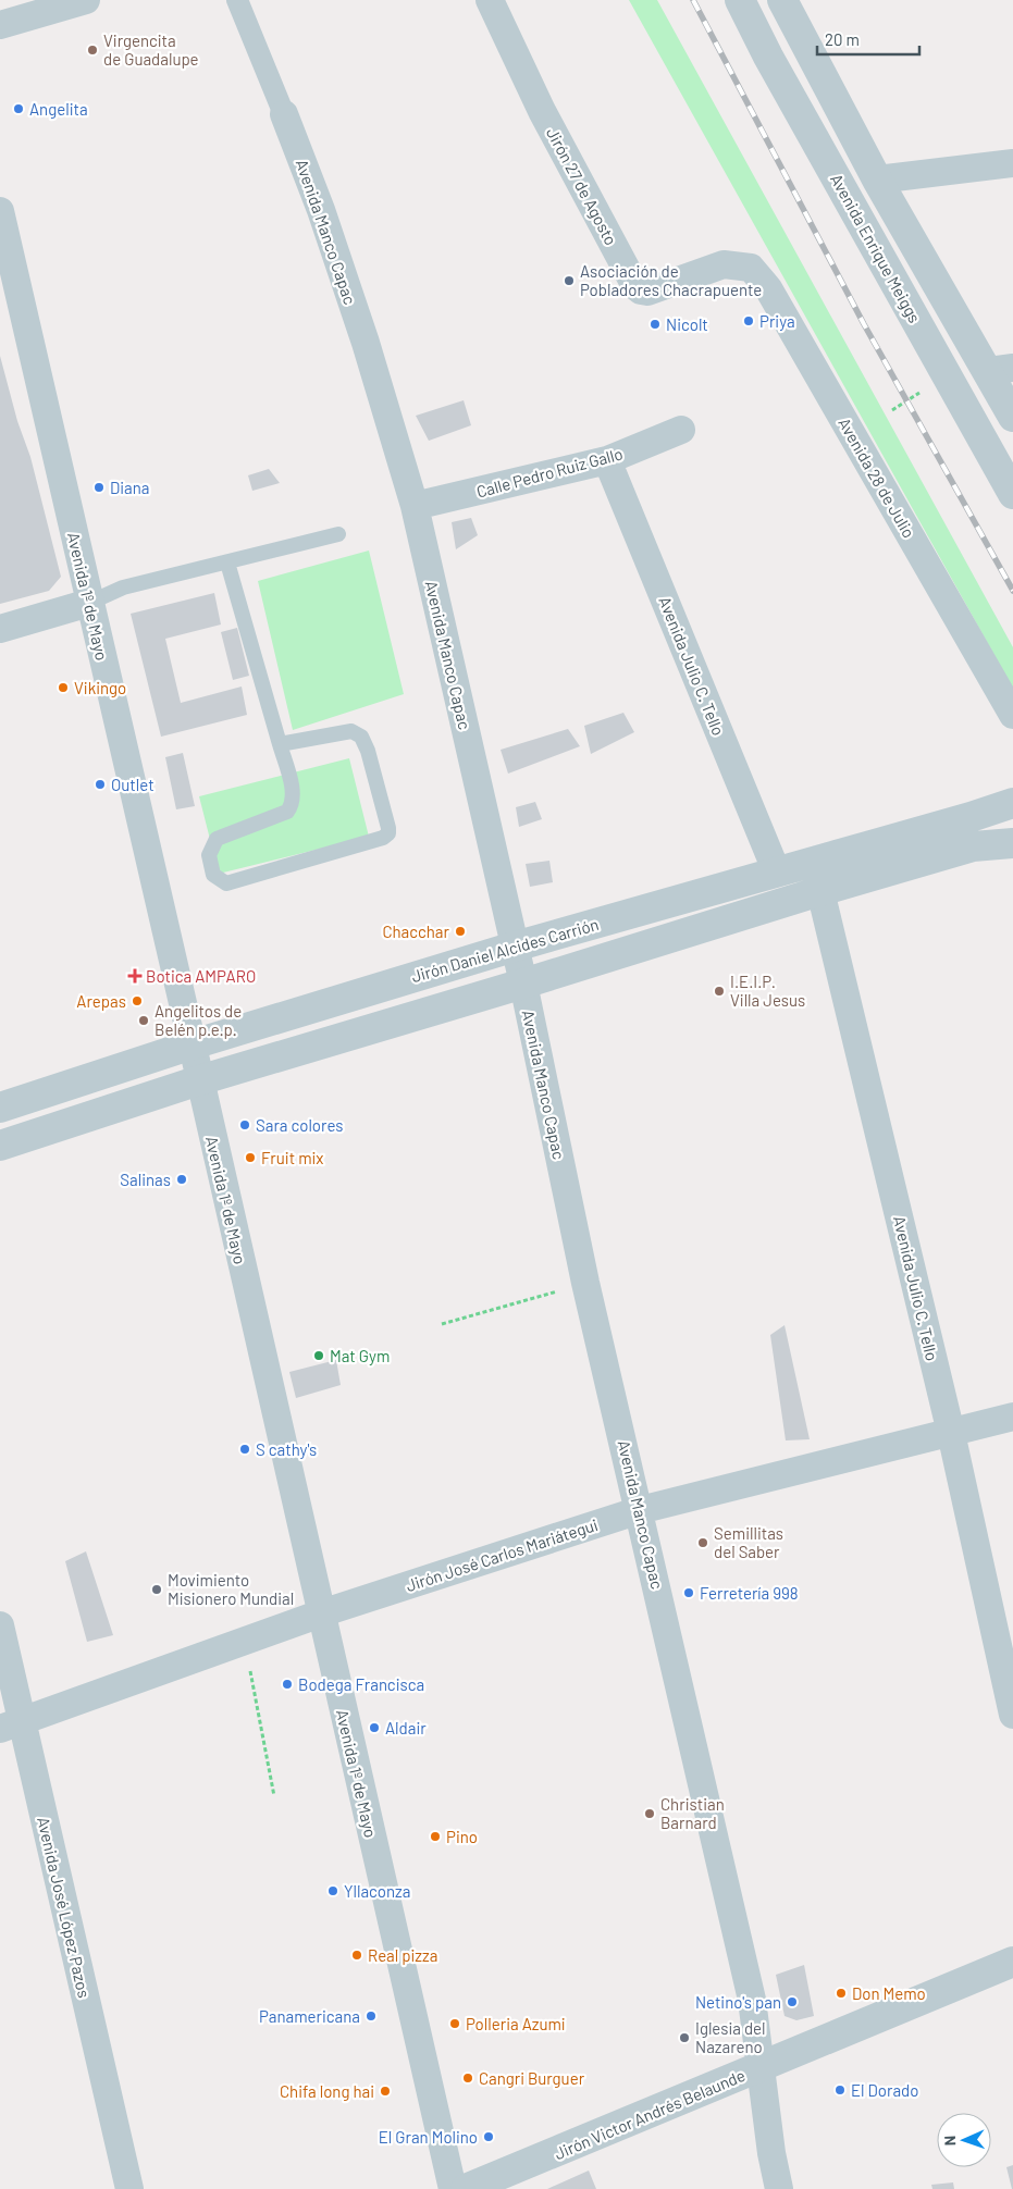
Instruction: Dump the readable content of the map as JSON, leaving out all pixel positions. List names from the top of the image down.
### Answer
{
  "streets": {
    "street": [
      "Jirón 27 de Agosto",
      "Avenida Manco Capac",
      "Avenida Enrique Meiggs",
      "Calle Pedro Ruiz Gallo",
      "Avenida 28 de Julio",
      "Avenida 1º de Mayo",
      "Avenida Julio C. Tello",
      "Jirón Daniel Alcides Carrión",
      "Jirón José Carlos Mariátegui",
      "Avenida José López Pazos",
      "Jirón Victor Andrés Belaunde"
    ]
  },
  "crossings": [
    ["Jirón 27 de Agosto", "Avenida 28 de Julio"],
    ["Avenida Manco Capac", "Calle Pedro Ruiz Gallo"],
    ["Avenida Manco Capac", "Jirón Daniel Alcides Carrión"],
    ["Avenida Manco Capac", "Jirón José Carlos Mariátegui"],
    ["Avenida Manco Capac", "Jirón Victor Andrés Belaunde"],
    ["Calle Pedro Ruiz Gallo", "Avenida Julio C. Tello"],
    ["Avenida 1º de Mayo", "Jirón Daniel Alcides Carrión"],
    ["Avenida 1º de Mayo", "Jirón José Carlos Mariátegui"],
    ["Avenida Julio C. Tello", "Jirón Daniel Alcides Carrión"],
    ["Avenida Julio C. Tello", "Jirón José Carlos Mariátegui"],
    ["Jirón José Carlos Mariátegui", "Avenida José López Pazos"]
  ],
  "places": {
    "other": [
      "Virgencita de Guadalupe",
      "Angelita",
      "Asociación de Pobladores Chacrapuente",
      "Priya",
      "Nicolt",
      "Diana",
      "Vikingo",
      "Outlet",
      "Chacchar",
      "I.E.I.P. Villa Jesus",
      "Arepas",
      "Angelitos de Belén p.e.p.",
      "Sara colores",
      "Fruit mix",
      "Salinas",
      "Mat Gym",
      "S cathy's",
      "Semillitas del Saber",
      "Movimiento Misionero Mundial",
      "Ferretería 998",
      "Bodega Francisca",
      "Aldair",
      "Christian Barnard",
      "Pino",
      "Yllaconza",
      "Real pizza",
      "Don Memo",
      "Netino's pan",
      "Panamericana",
      "Polleria Azumi",
      "Iglesia del Nazareno",
      "Cangri Burguer",
      "El Dorado",
      "Chifa long hai",
      "El Gran Molino"
    ],
    "health": ["Botica AMPARO"]
  },
  "scale_bar": "20 m",
  "north": "left"
}
